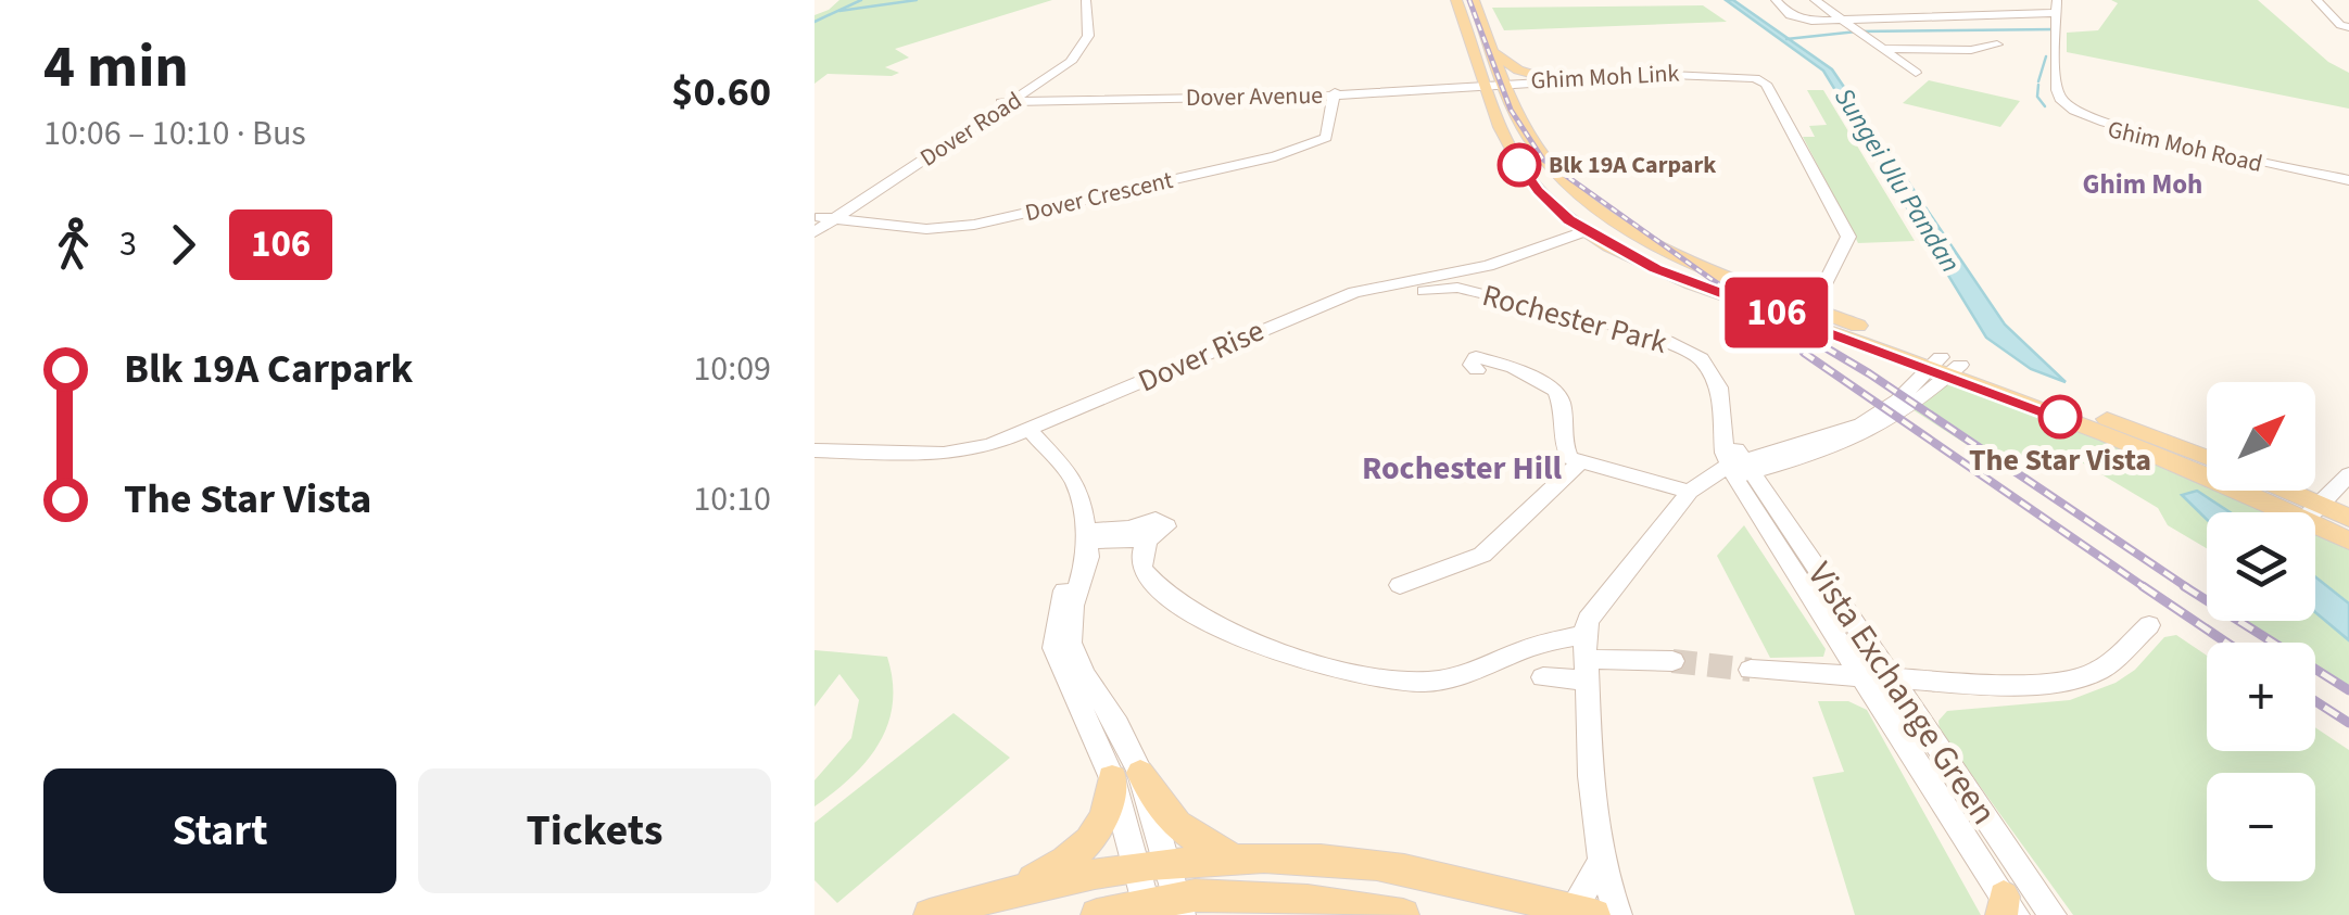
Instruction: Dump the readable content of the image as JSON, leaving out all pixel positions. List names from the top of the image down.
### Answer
{
  "streets": {
    "street": [
      "Ghim Moh Link",
      "Dover Avenue",
      "Dover Road",
      "Ghim Moh Road",
      "Dover Crescent",
      "Rochester Park",
      "Dover Rise",
      "Vista Exchange Green"
    ]
  },
  "crossings": [
    ["Ghim Moh Link", "Dover Avenue"],
    ["Dover Avenue", "Dover Road"],
    ["Dover Avenue", "Dover Crescent"],
    ["Dover Road", "Dover Crescent"],
    ["Rochester Park", "Vista Exchange Green"]
  ],
  "districts": ["Ghim Moh", "Rochester Hill"],
  "water": ["Sungei Ulu Pandan"],
  "places": ["Blk 19A Carpark", "The Star Vista"],
  "lines": ["bus line 106"],
  "north": "top right",
  "page": {
    "heading": ["4 min", "10:06 – 10:10 · Bus", "$0.60"],
    "on_map": "106",
    "legs": ["3", "106"],
    "list": [
      {
        "name": "Blk 19A Carpark",
        "value": "10:09"
      },
      {
        "name": "The Star Vista",
        "value": "10:10"
      }
    ],
    "map_buttons": ["+", "−"],
    "buttons": ["Start", "Tickets"]
  }
}
